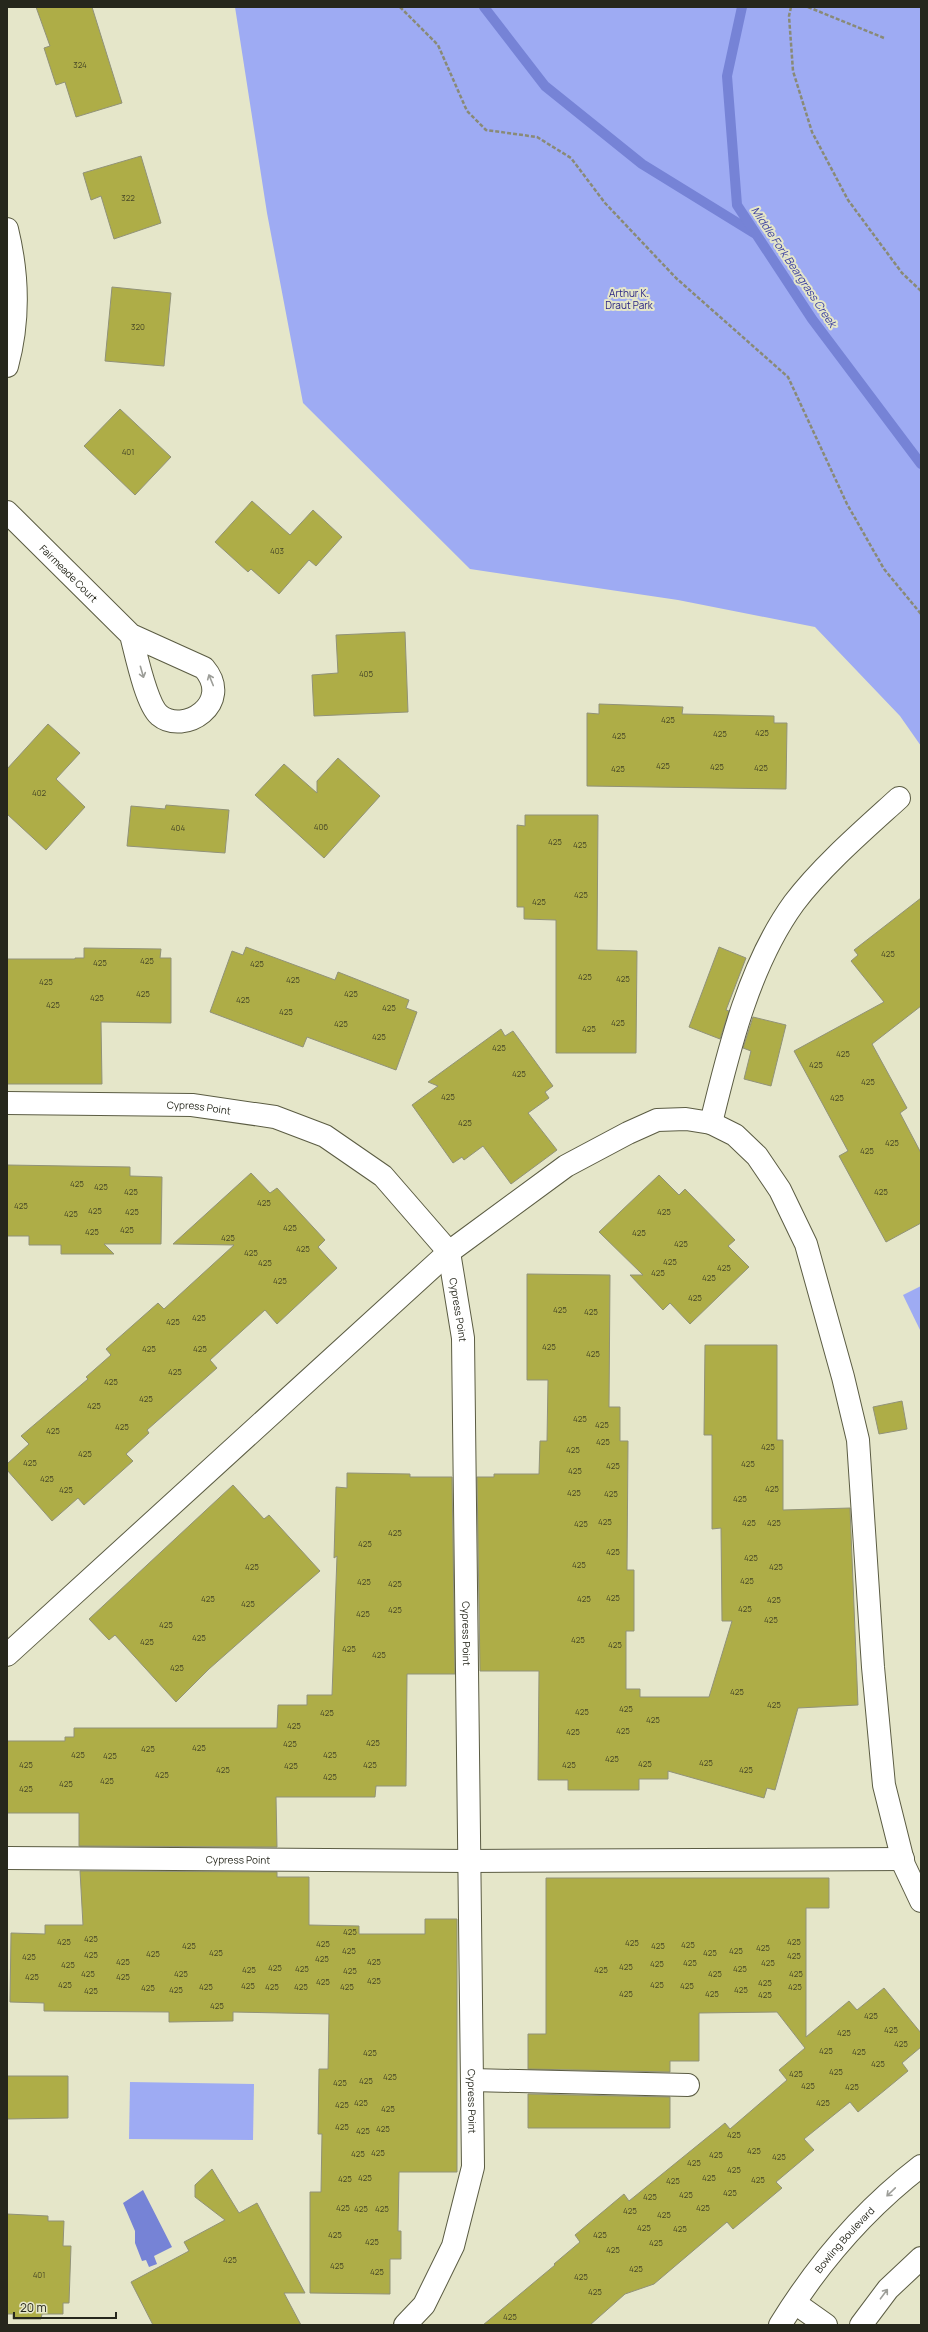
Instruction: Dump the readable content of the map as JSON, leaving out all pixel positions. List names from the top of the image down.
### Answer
{
  "streets": {
    "street": ["Fairmeade Court", "Cypress Point", "Bowling Boulevard"]
  },
  "water": ["Middle Fork Beargrass Creek"],
  "parks": ["Arthur K. Draut Park"],
  "house_numbers": [
    "324",
    "322",
    "320",
    "401",
    "403",
    "405",
    "425",
    "425",
    "425",
    "425",
    "425",
    "425",
    "425",
    "425",
    "402",
    "406",
    "404",
    "425",
    "425",
    "425",
    "425",
    "425",
    "425",
    "425",
    "425",
    "425",
    "425",
    "425",
    "425",
    "425",
    "425",
    "425",
    "425",
    "425",
    "425",
    "425",
    "425",
    "425",
    "425",
    "425",
    "425",
    "425",
    "425",
    "425",
    "425",
    "425",
    "425",
    "425",
    "425",
    "425",
    "425",
    "425",
    "425",
    "425",
    "425",
    "425",
    "425",
    "425",
    "425",
    "425",
    "425",
    "425",
    "425",
    "425",
    "425",
    "425",
    "425",
    "425",
    "425",
    "425",
    "425",
    "425",
    "425",
    "425",
    "425",
    "425",
    "425",
    "425",
    "425",
    "425",
    "425",
    "425",
    "425",
    "425",
    "425",
    "425",
    "425",
    "425",
    "425",
    "425",
    "425",
    "425",
    "425",
    "425",
    "425",
    "425",
    "425",
    "425",
    "425",
    "425",
    "425",
    "425",
    "425",
    "425",
    "425",
    "425",
    "425",
    "425",
    "425",
    "425",
    "425",
    "425",
    "425",
    "425",
    "425",
    "425",
    "425",
    "425",
    "425",
    "425",
    "425",
    "425",
    "425",
    "425",
    "425",
    "425",
    "425",
    "425",
    "425",
    "425",
    "425",
    "425",
    "425",
    "425",
    "425",
    "425",
    "425",
    "425",
    "425",
    "425",
    "425",
    "425",
    "425",
    "425",
    "425",
    "425",
    "425",
    "425",
    "425",
    "425",
    "425",
    "425",
    "425",
    "425",
    "425",
    "425",
    "425",
    "425",
    "425",
    "425",
    "425",
    "425",
    "425",
    "425",
    "425",
    "425",
    "425",
    "425",
    "425",
    "425",
    "425",
    "425",
    "425",
    "425",
    "425",
    "425",
    "425",
    "425",
    "425",
    "425",
    "425",
    "425",
    "425",
    "425",
    "425",
    "425",
    "425",
    "425",
    "425",
    "425",
    "425",
    "425",
    "425",
    "425",
    "425",
    "425",
    "425",
    "425",
    "425",
    "425",
    "425",
    "425",
    "425",
    "425",
    "425",
    "425",
    "425",
    "425",
    "425",
    "425",
    "425",
    "425",
    "425",
    "425",
    "425",
    "425",
    "425",
    "425",
    "425",
    "425",
    "425",
    "425",
    "425",
    "425",
    "425",
    "425",
    "425",
    "425",
    "425",
    "425",
    "425",
    "425",
    "425",
    "425",
    "425",
    "425",
    "425",
    "425",
    "425",
    "425",
    "425",
    "425",
    "425",
    "425",
    "425",
    "425",
    "425",
    "425",
    "425",
    "425",
    "425",
    "425",
    "425",
    "425",
    "425",
    "425",
    "425",
    "425",
    "425",
    "425",
    "425",
    "425",
    "425",
    "425",
    "425",
    "425",
    "425",
    "425",
    "425",
    "425",
    "425",
    "425",
    "425",
    "425",
    "425",
    "425",
    "425",
    "425",
    "425",
    "401",
    "425",
    "425",
    "425"
  ],
  "scale_bar": "20 m"
}
